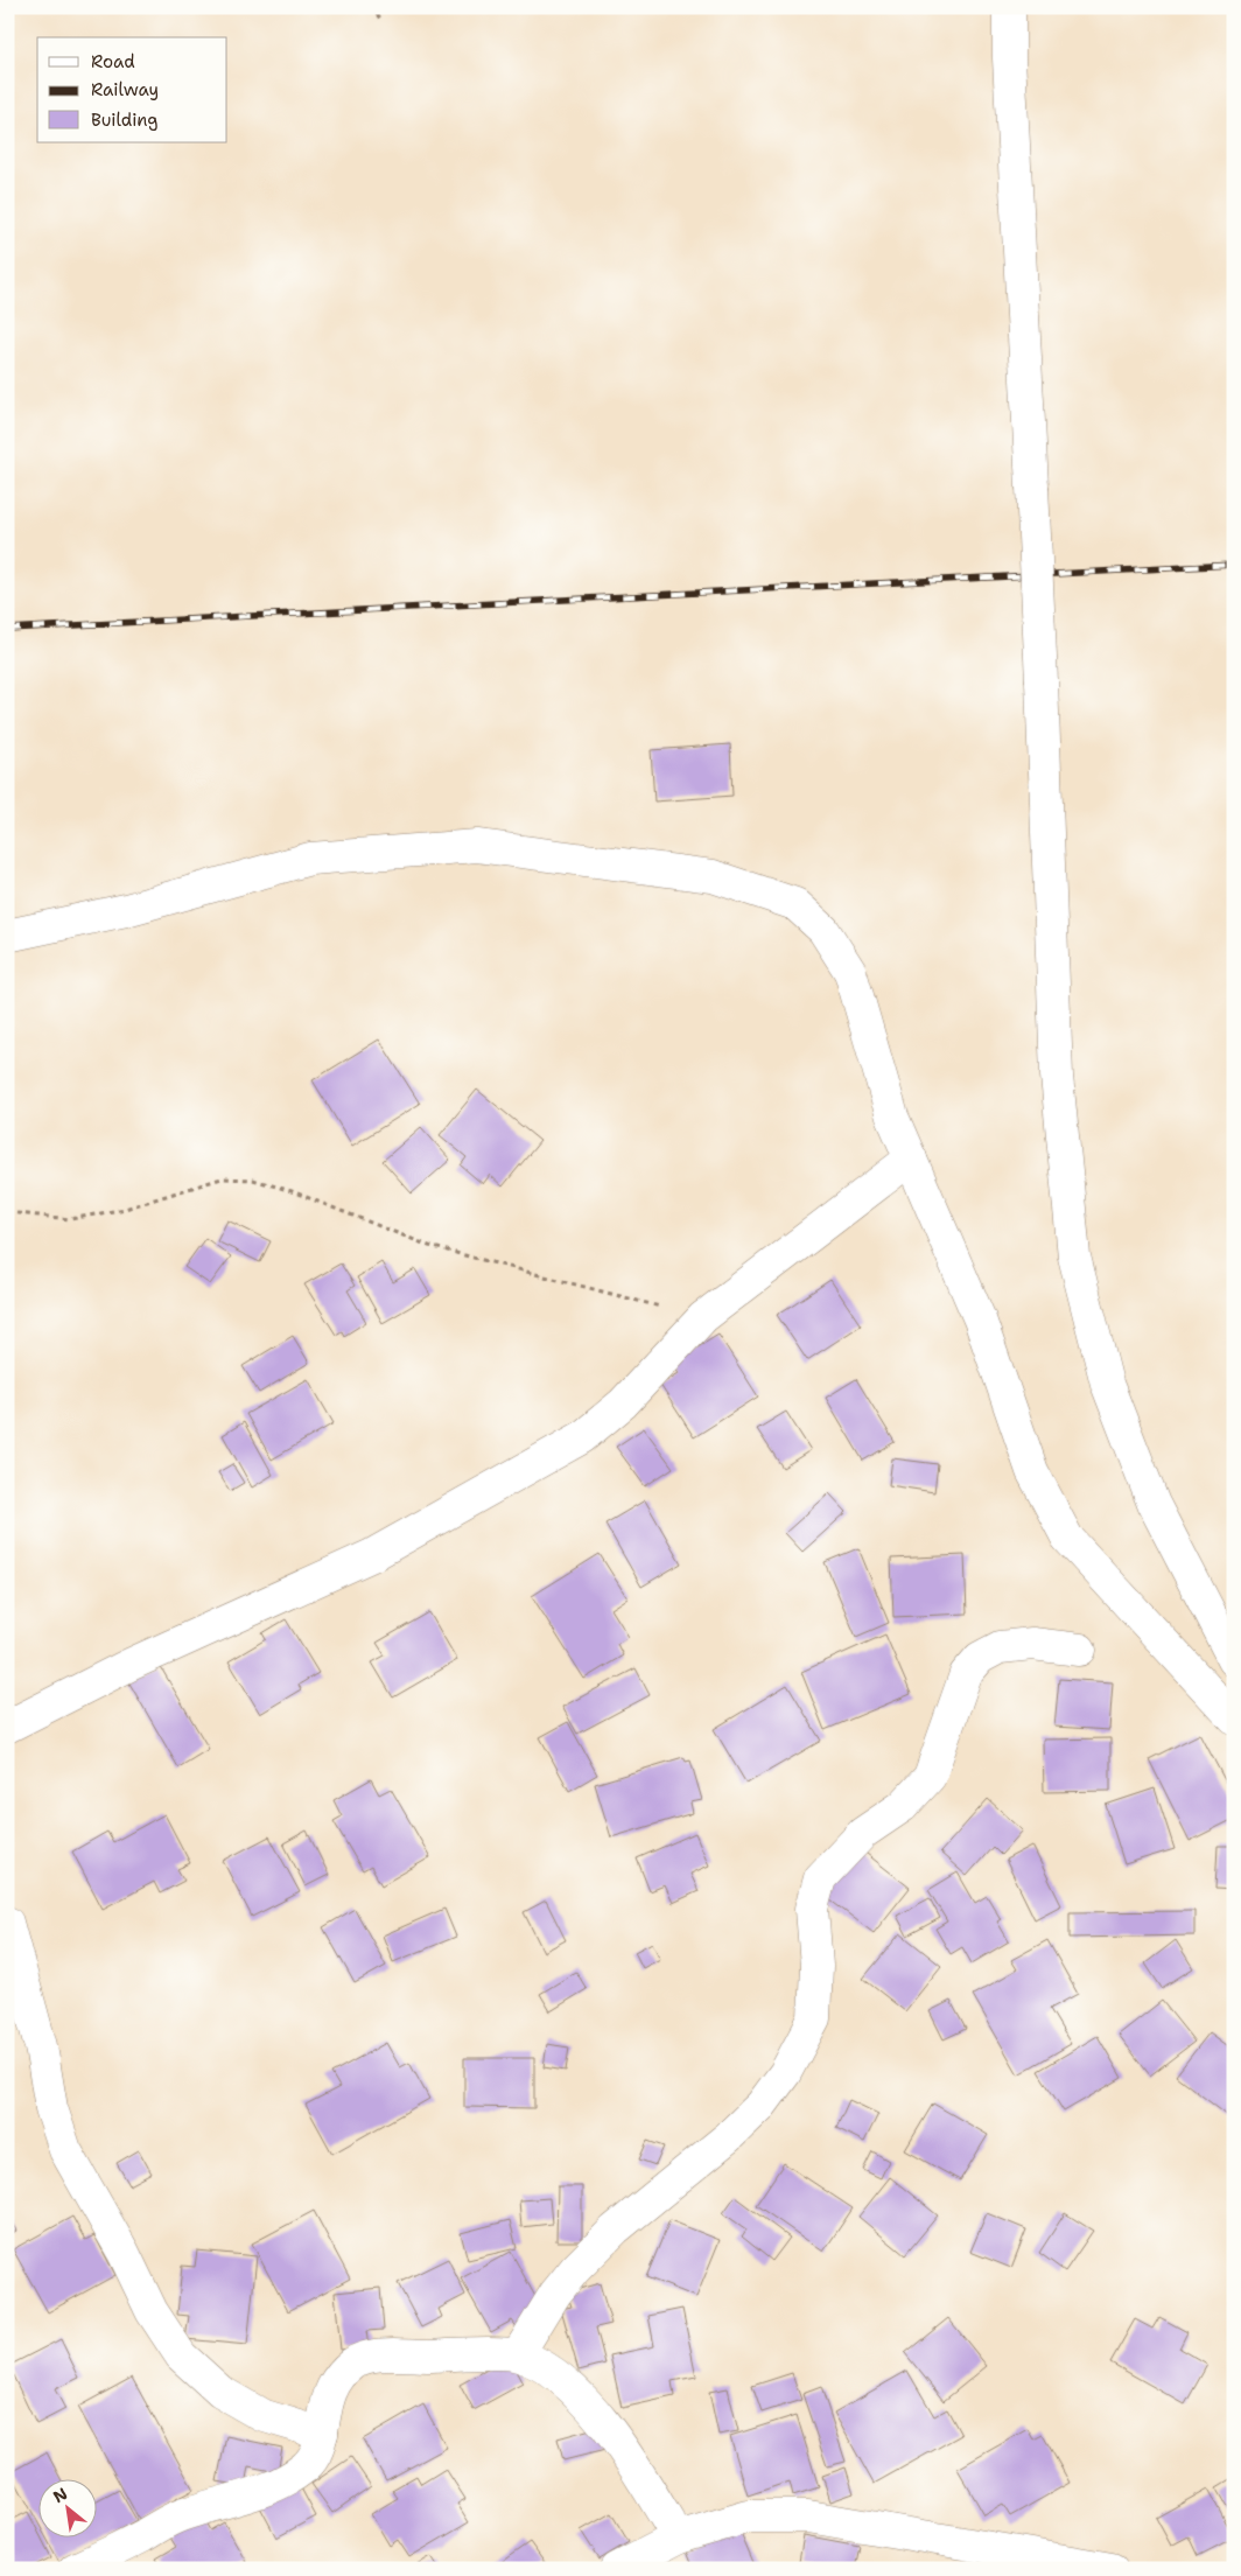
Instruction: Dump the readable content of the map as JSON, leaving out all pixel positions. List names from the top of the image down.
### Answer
{
  "legend": ["Road", "Railway", "Building"],
  "north": "top left"
}
